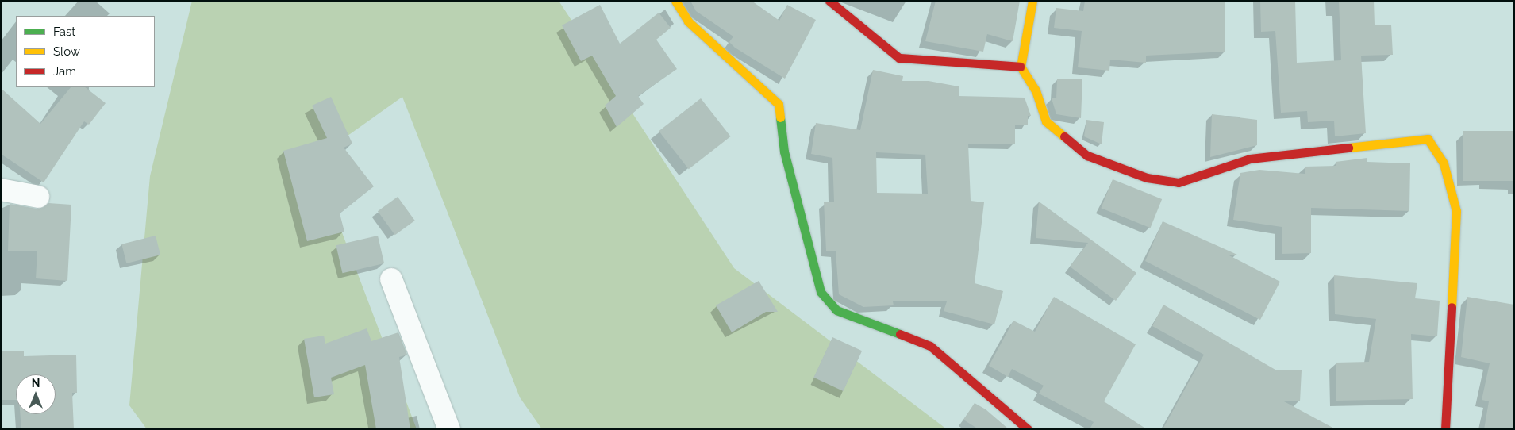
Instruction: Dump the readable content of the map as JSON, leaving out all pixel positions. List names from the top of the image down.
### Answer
{
  "legend": ["Fast", "Slow", "Jam"],
  "north": "top"
}
